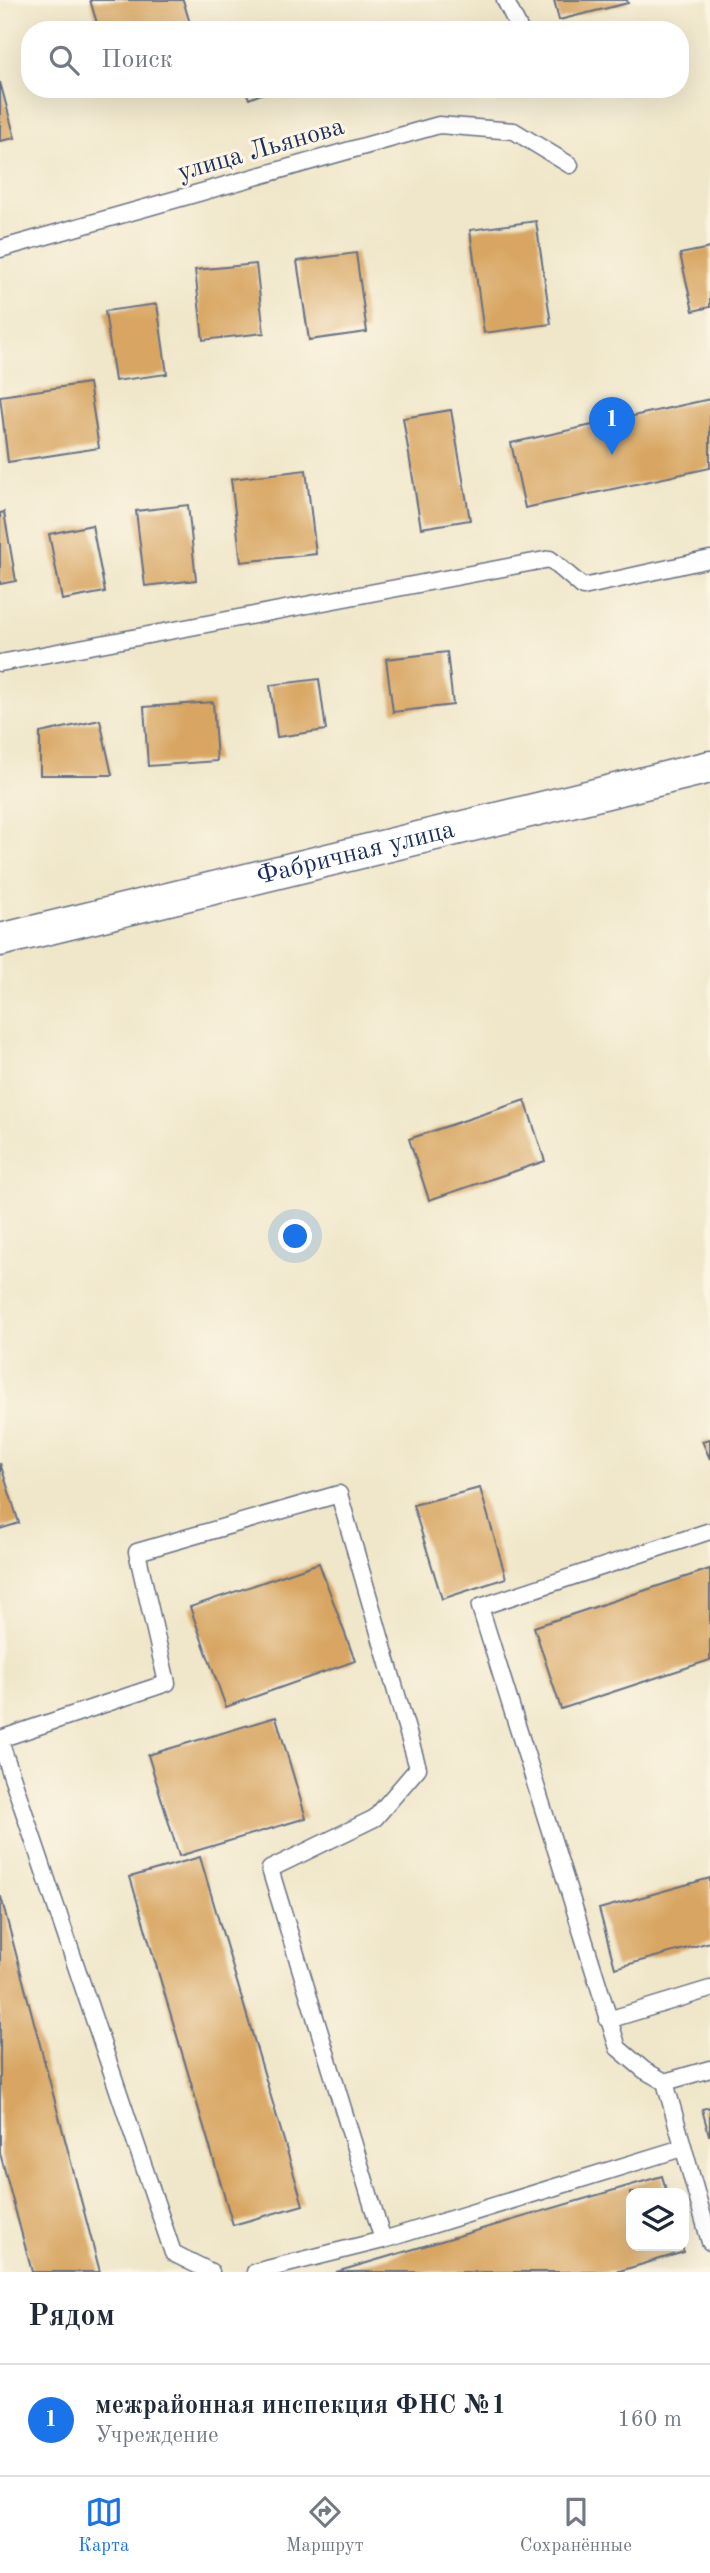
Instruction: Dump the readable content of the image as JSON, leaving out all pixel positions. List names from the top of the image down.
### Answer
{
  "streets": {
    "street": ["Фабричная улица"],
    "lane": ["улица Льянова"]
  },
  "page": {
    "search": "Поиск",
    "pins": "1",
    "heading": "Рядом",
    "list": [
      {
        "mark": "1",
        "name": "межрайонная инспекция ФНС №1",
        "note": "Учреждение",
        "value": "160 m"
      }
    ],
    "nav": ["Карта", "Маршрут", "Сохранённые"]
  }
}
